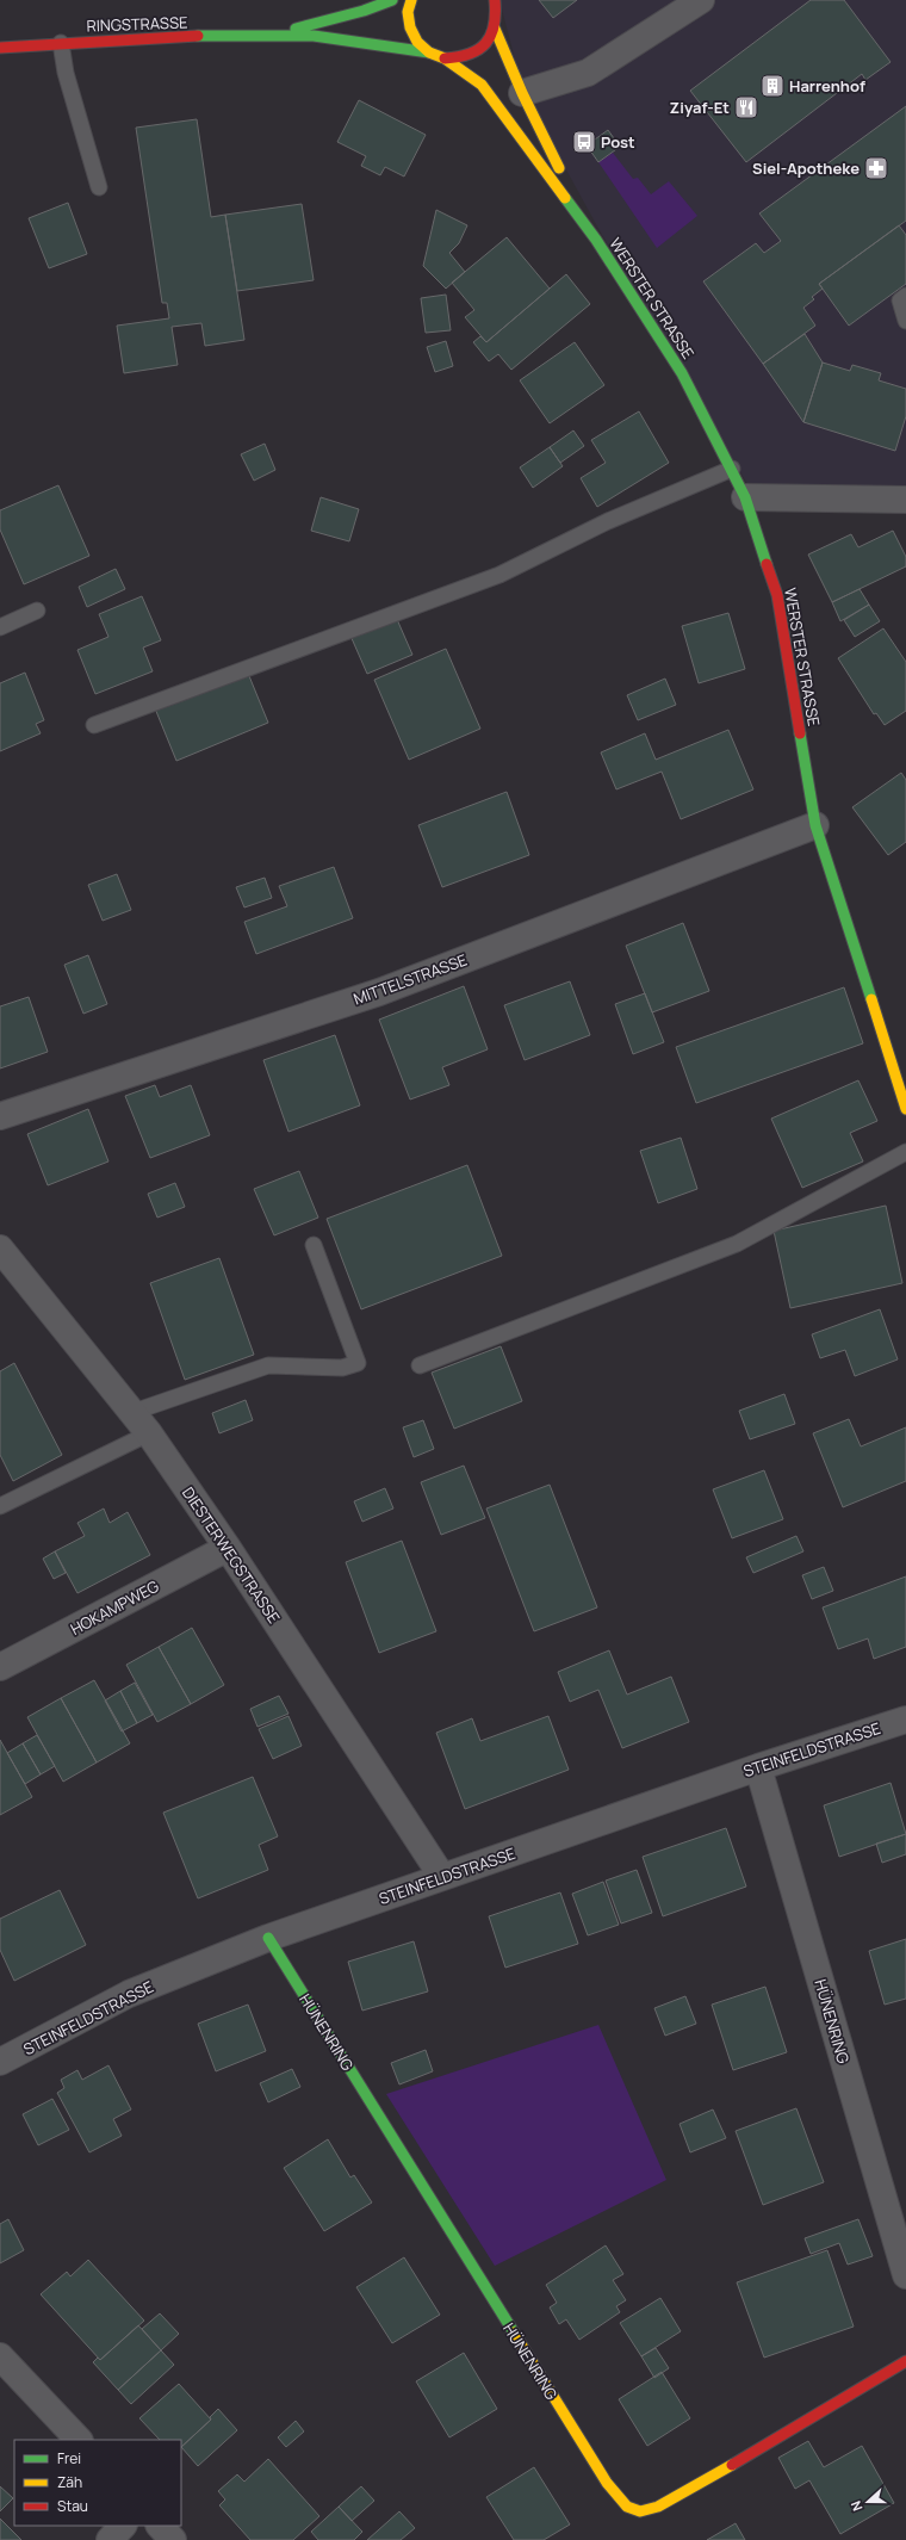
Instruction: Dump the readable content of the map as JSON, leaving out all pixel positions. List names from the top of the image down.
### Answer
{
  "streets": {
    "main road": ["RINGSTRASSE", "WERSTER STRASSE", "HÜNENRING"],
    "street": [
      "MITTELSTRASSE",
      "DIESTERWEGSTRASSE",
      "HOKAMPWEG",
      "STEINFELDSTRASSE"
    ]
  },
  "crossings": [
    ["RINGSTRASSE", "WERSTER STRASSE"],
    ["WERSTER STRASSE", "MITTELSTRASSE"],
    ["DIESTERWEGSTRASSE", "HOKAMPWEG"],
    ["DIESTERWEGSTRASSE", "STEINFELDSTRASSE"],
    ["STEINFELDSTRASSE", "HÜNENRING"]
  ],
  "places": {
    "building": ["Harrenhof"],
    "restaurant": ["Ziyaf-Et"],
    "bus stop": ["Post"],
    "pharmacy": ["Siel-Apotheke"]
  },
  "legend": ["Frei", "Zäh", "Stau"],
  "north": "left"
}
